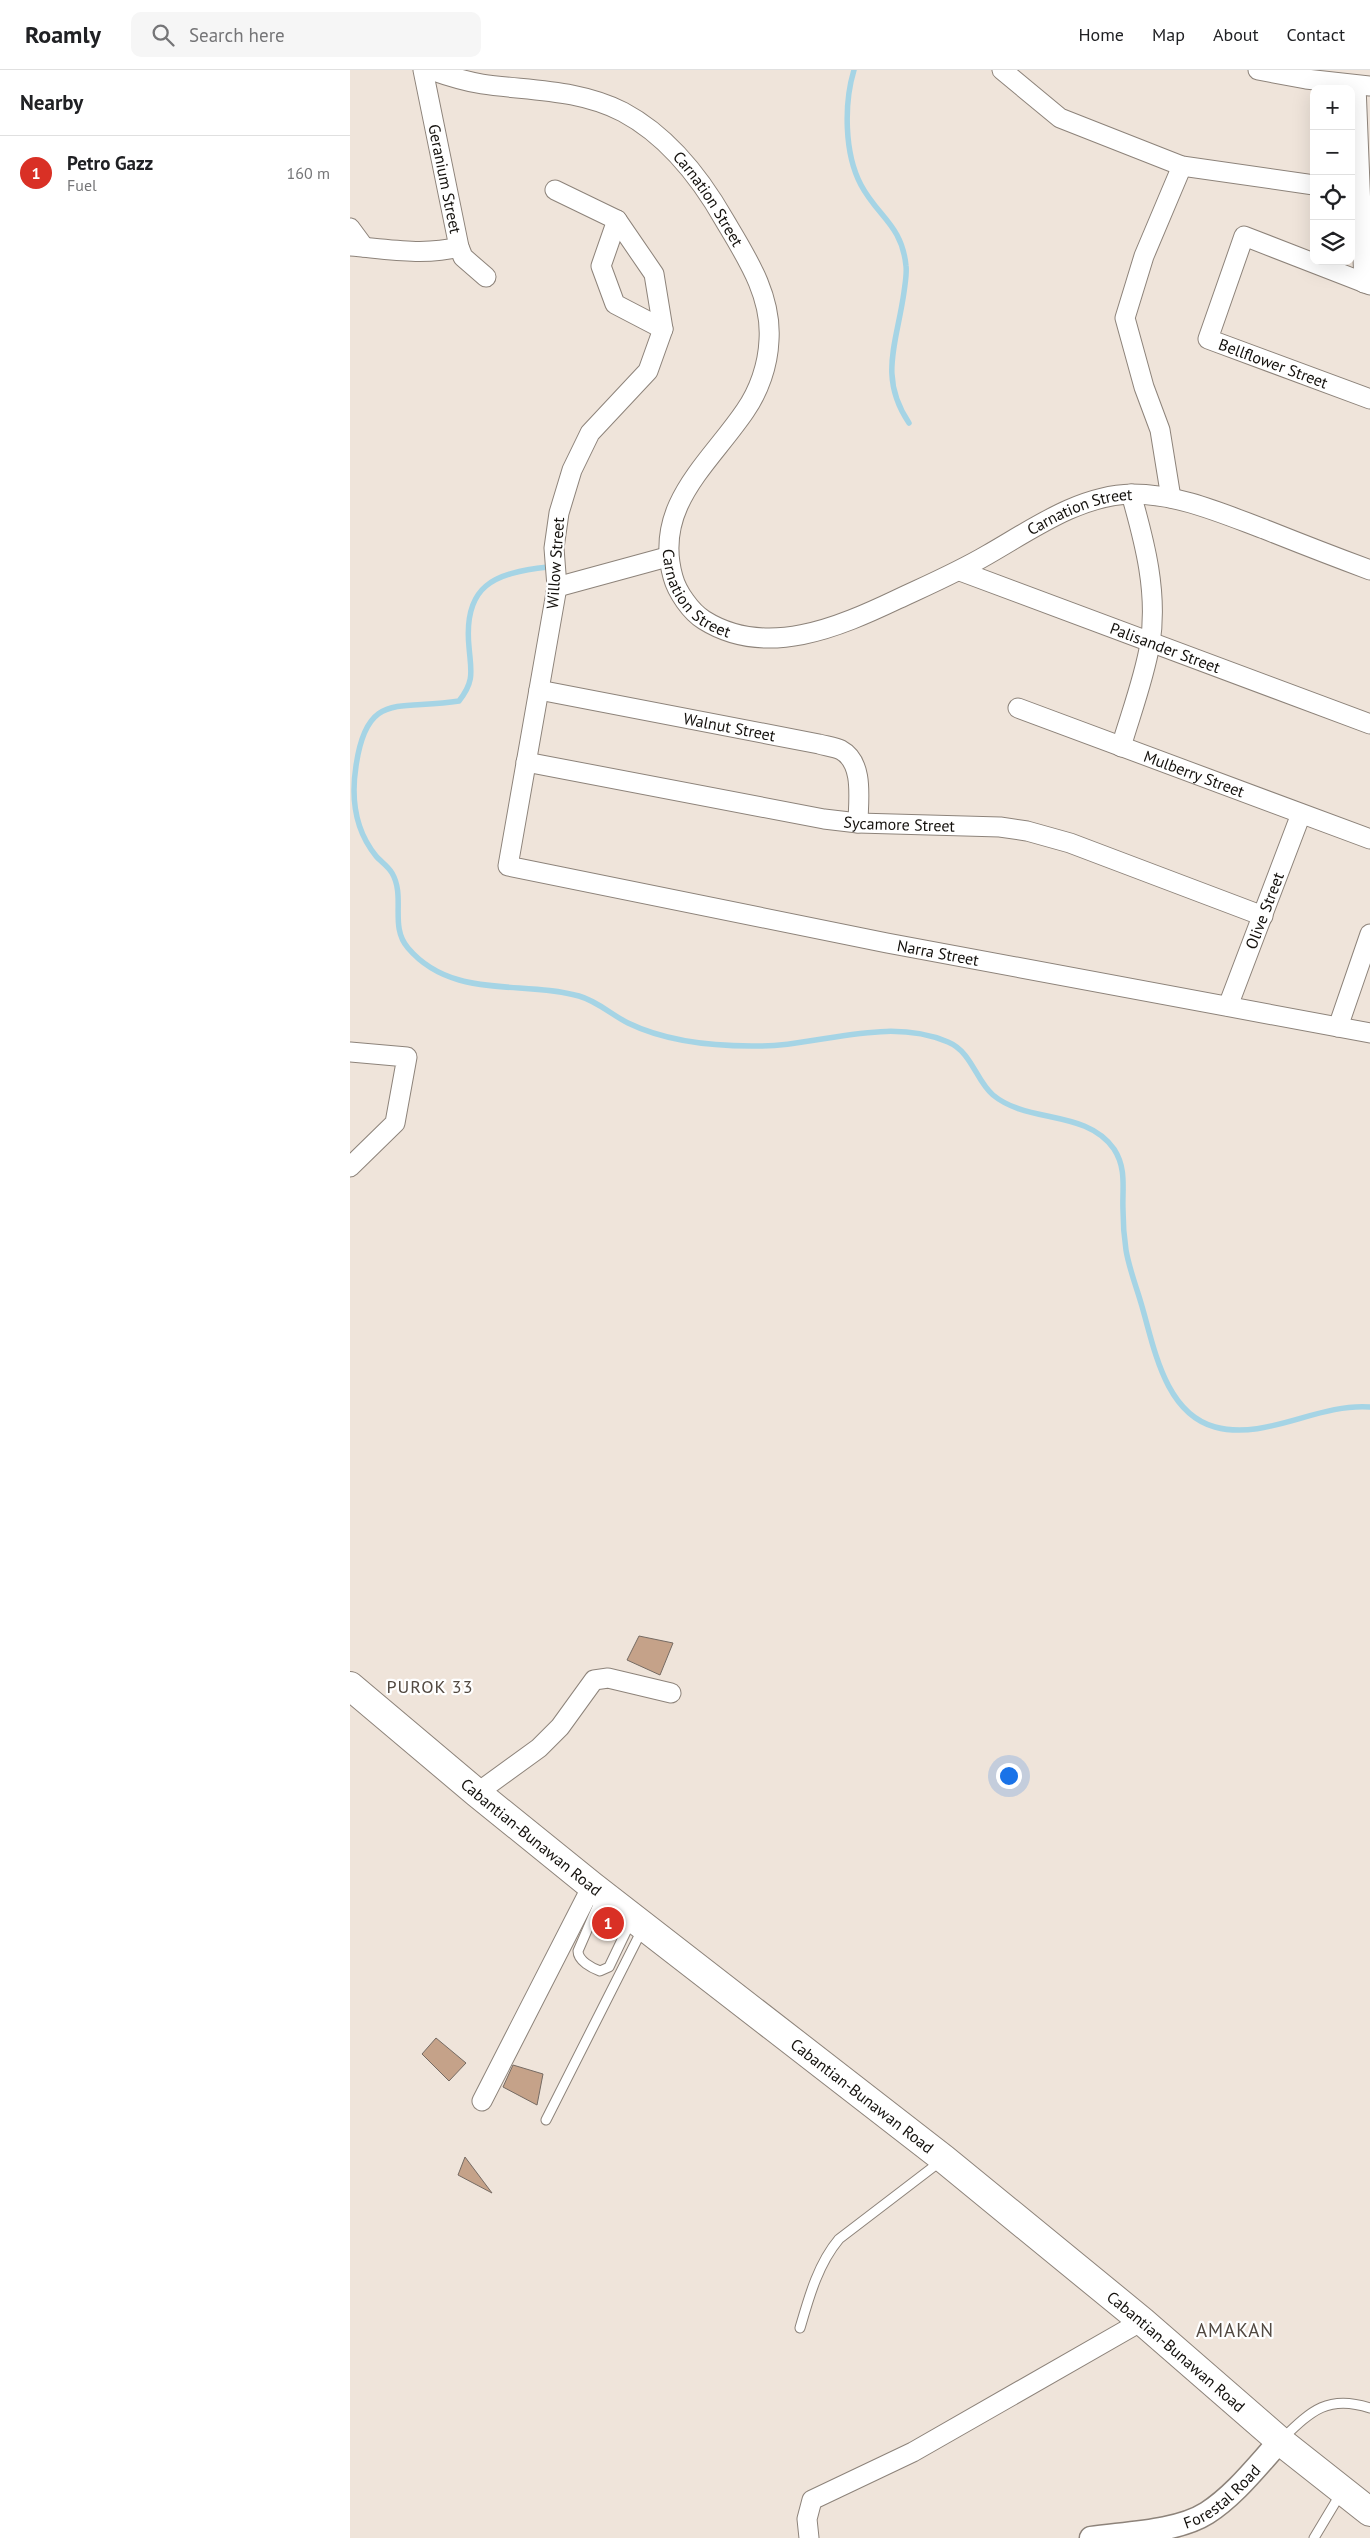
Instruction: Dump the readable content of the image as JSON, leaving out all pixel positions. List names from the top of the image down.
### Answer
{
  "streets": {
    "main road": ["Cabantian-Bunawan Road"],
    "street": [
      "Geranium Street",
      "Carnation Street",
      "Bellflower Street",
      "Willow Street",
      "Palisander Street",
      "Walnut Street",
      "Mulberry Street",
      "Sycamore Street",
      "Olive Street",
      "Narra Street",
      "Forestal Road"
    ]
  },
  "crossings": [
    ["Carnation Street", "Palisander Street"],
    ["Willow Street", "Walnut Street"],
    ["Willow Street", "Sycamore Street"],
    ["Willow Street", "Narra Street"],
    ["Walnut Street", "Sycamore Street"],
    ["Mulberry Street", "Olive Street"],
    ["Sycamore Street", "Olive Street"],
    ["Olive Street", "Narra Street"],
    ["Cabantian-Bunawan Road", "Forestal Road"]
  ],
  "districts": ["PUROK 33", "AMAKAN"],
  "page": {
    "header": "Roamly",
    "search": "Search here",
    "nav": [
      "Home",
      "Map",
      "About",
      "Contact"
    ],
    "heading": "Nearby",
    "map_buttons": ["+", "−"],
    "list": [
      {
        "mark": "1",
        "name": "Petro Gazz",
        "note": "Fuel",
        "value": "160 m"
      }
    ],
    "pins": "1"
  }
}
